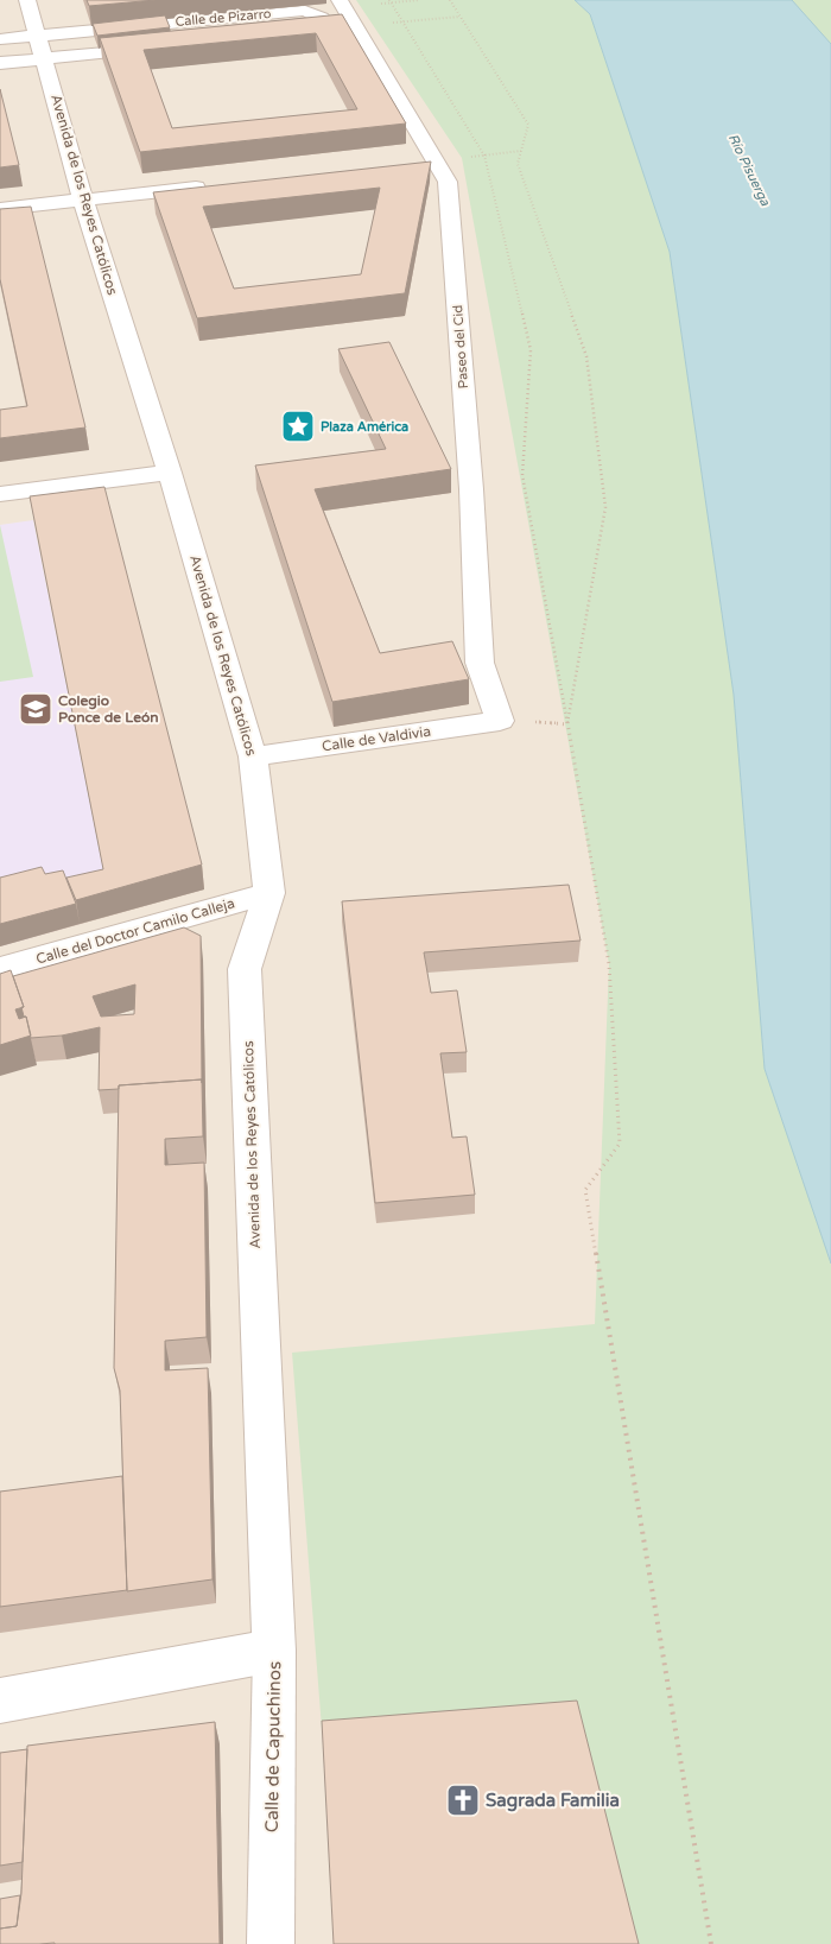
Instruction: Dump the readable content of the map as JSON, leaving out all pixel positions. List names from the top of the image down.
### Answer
{
  "streets": {
    "street": [
      "Calle de Pizarro",
      "Avenida de los Reyes Católicos",
      "Paseo del Cid",
      "Calle de Valdivia",
      "Calle del Doctor Camilo Calleja",
      "Calle de Capuchinos"
    ]
  },
  "crossings": [
    ["Calle de Pizarro", "Avenida de los Reyes Católicos"],
    ["Avenida de los Reyes Católicos", "Calle de Valdivia"],
    ["Avenida de los Reyes Católicos", "Calle del Doctor Camilo Calleja"],
    ["Avenida de los Reyes Católicos", "Calle de Capuchinos"],
    ["Paseo del Cid", "Calle de Valdivia"]
  ],
  "water": ["Río Pisuerga"],
  "places": {
    "place": ["Plaza América"],
    "school or university": ["Colegio Ponce de León"],
    "church": ["Sagrada Familia"]
  }
}
